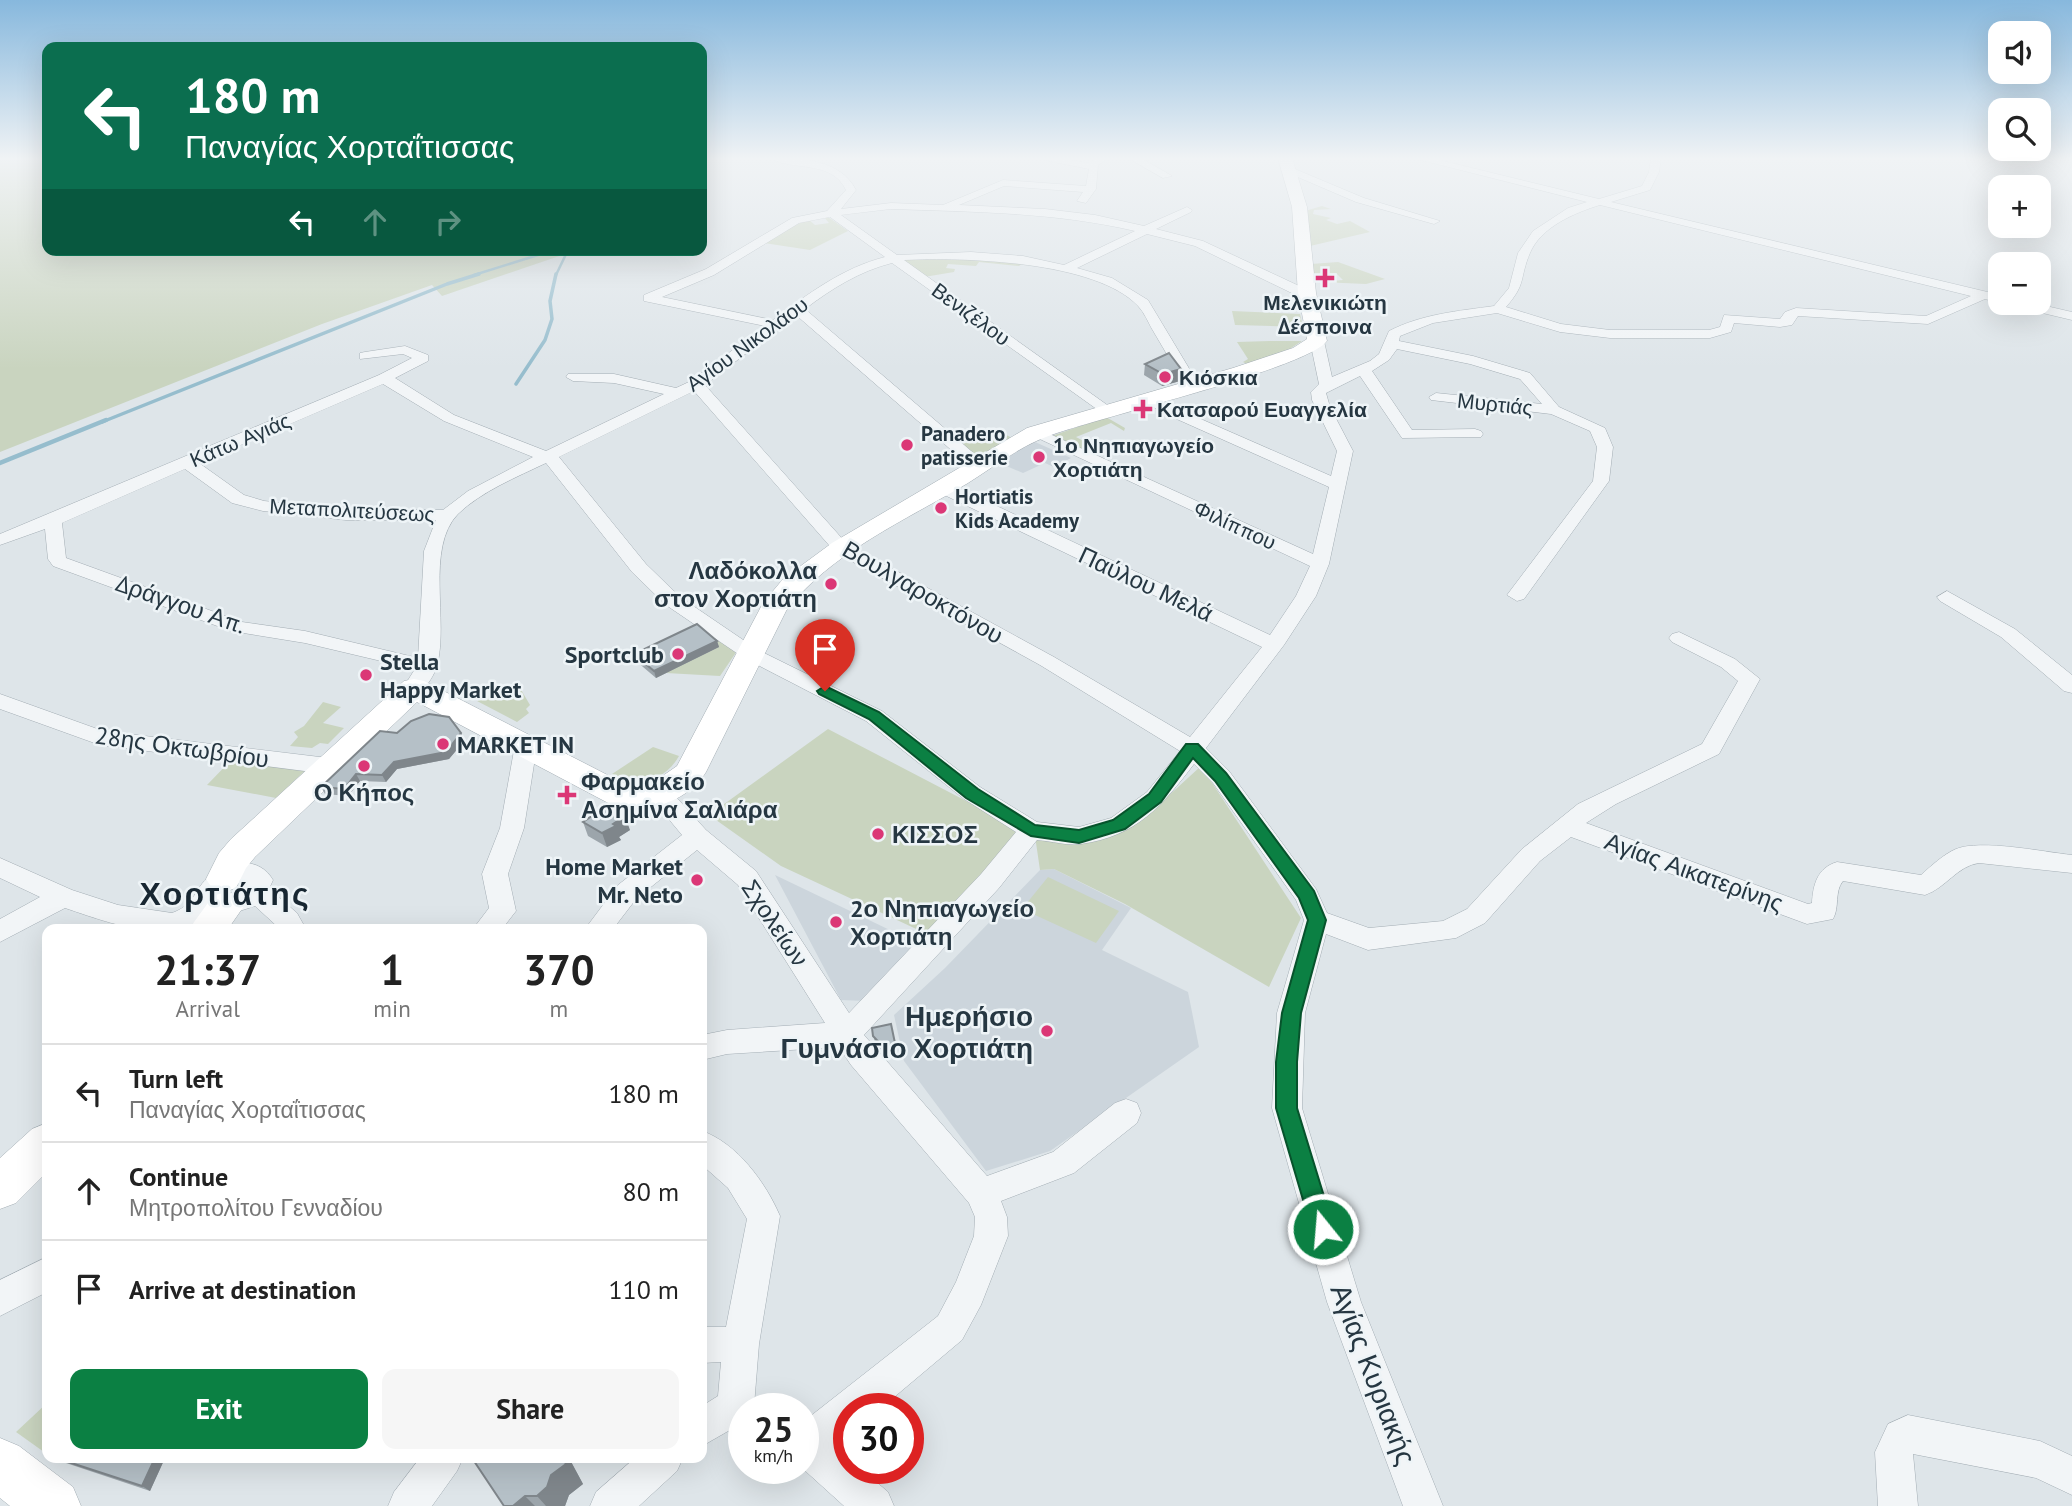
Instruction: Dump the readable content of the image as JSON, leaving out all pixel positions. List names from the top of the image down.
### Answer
{
  "streets": {
    "street": [
      "Βενιζέλου",
      "Αγίου Νικολάου",
      "Μυρτιάς",
      "Κάτω Αγιάς",
      "Μεταπολιτεύσεως",
      "Φιλίππου",
      "Παύλου Μελά",
      "Βουλγαροκτόνου",
      "Δράγγου Απ.",
      "28ης Οκτωβρίου",
      "Αγίας Αικατερίνης",
      "Σχολείων",
      "Αγίας Κυριακής"
    ]
  },
  "crossings": [
    ["Βενιζέλου", "Αγίου Νικολάου"],
    ["Αγίου Νικολάου", "Μεταπολιτεύσεως"],
    ["Αγίου Νικολάου", "Βουλγαροκτόνου"],
    ["Κάτω Αγιάς", "Μεταπολιτεύσεως"],
    ["Κάτω Αγιάς", "Δράγγου Απ."]
  ],
  "districts": ["Χορτιάτης"],
  "places": {
    "health": ["Μελενικιώτη Δέσποινα", "Κατσαρού Ευαγγελία", "Φαρμακείο Ασημίνα Σαλιάρα"],
    "other": [
      "Κιόσκια",
      "Panadero patisserie",
      "1ο Νηπιαγωγείο Χορτιάτη",
      "Hortiatis Kids Academy",
      "Λαδόκολλα στον Χορτιάτη",
      "Sportclub",
      "Stella Happy Market",
      "MARKET IN",
      "Ο Κήπος",
      "ΚΙΣΣΟΣ",
      "Home Market Mr. Neto",
      "2ο Νηπιαγωγείο Χορτιάτη",
      "Ημερήσιο Γυμνάσιο Χορτιάτη"
    ]
  },
  "page": {
    "map_buttons": ["+", "−"],
    "turn": ["180 m", "Παναγίας Χορταΐτισσας"],
    "eta": [
      "21:37",
      "Arrival",
      "1",
      "min",
      "370",
      "m"
    ],
    "list": [
      {
        "name": "Turn left",
        "note": "Παναγίας Χορταΐτισσας",
        "value": "180 m"
      },
      {
        "name": "Continue",
        "note": "Μητροπολίτου Γενναδίου",
        "value": "80 m"
      },
      {
        "name": "Arrive at destination",
        "value": "110 m"
      }
    ],
    "buttons": ["Exit", "Share"],
    "speed": "25 km/h",
    "limit": "30"
  }
}
